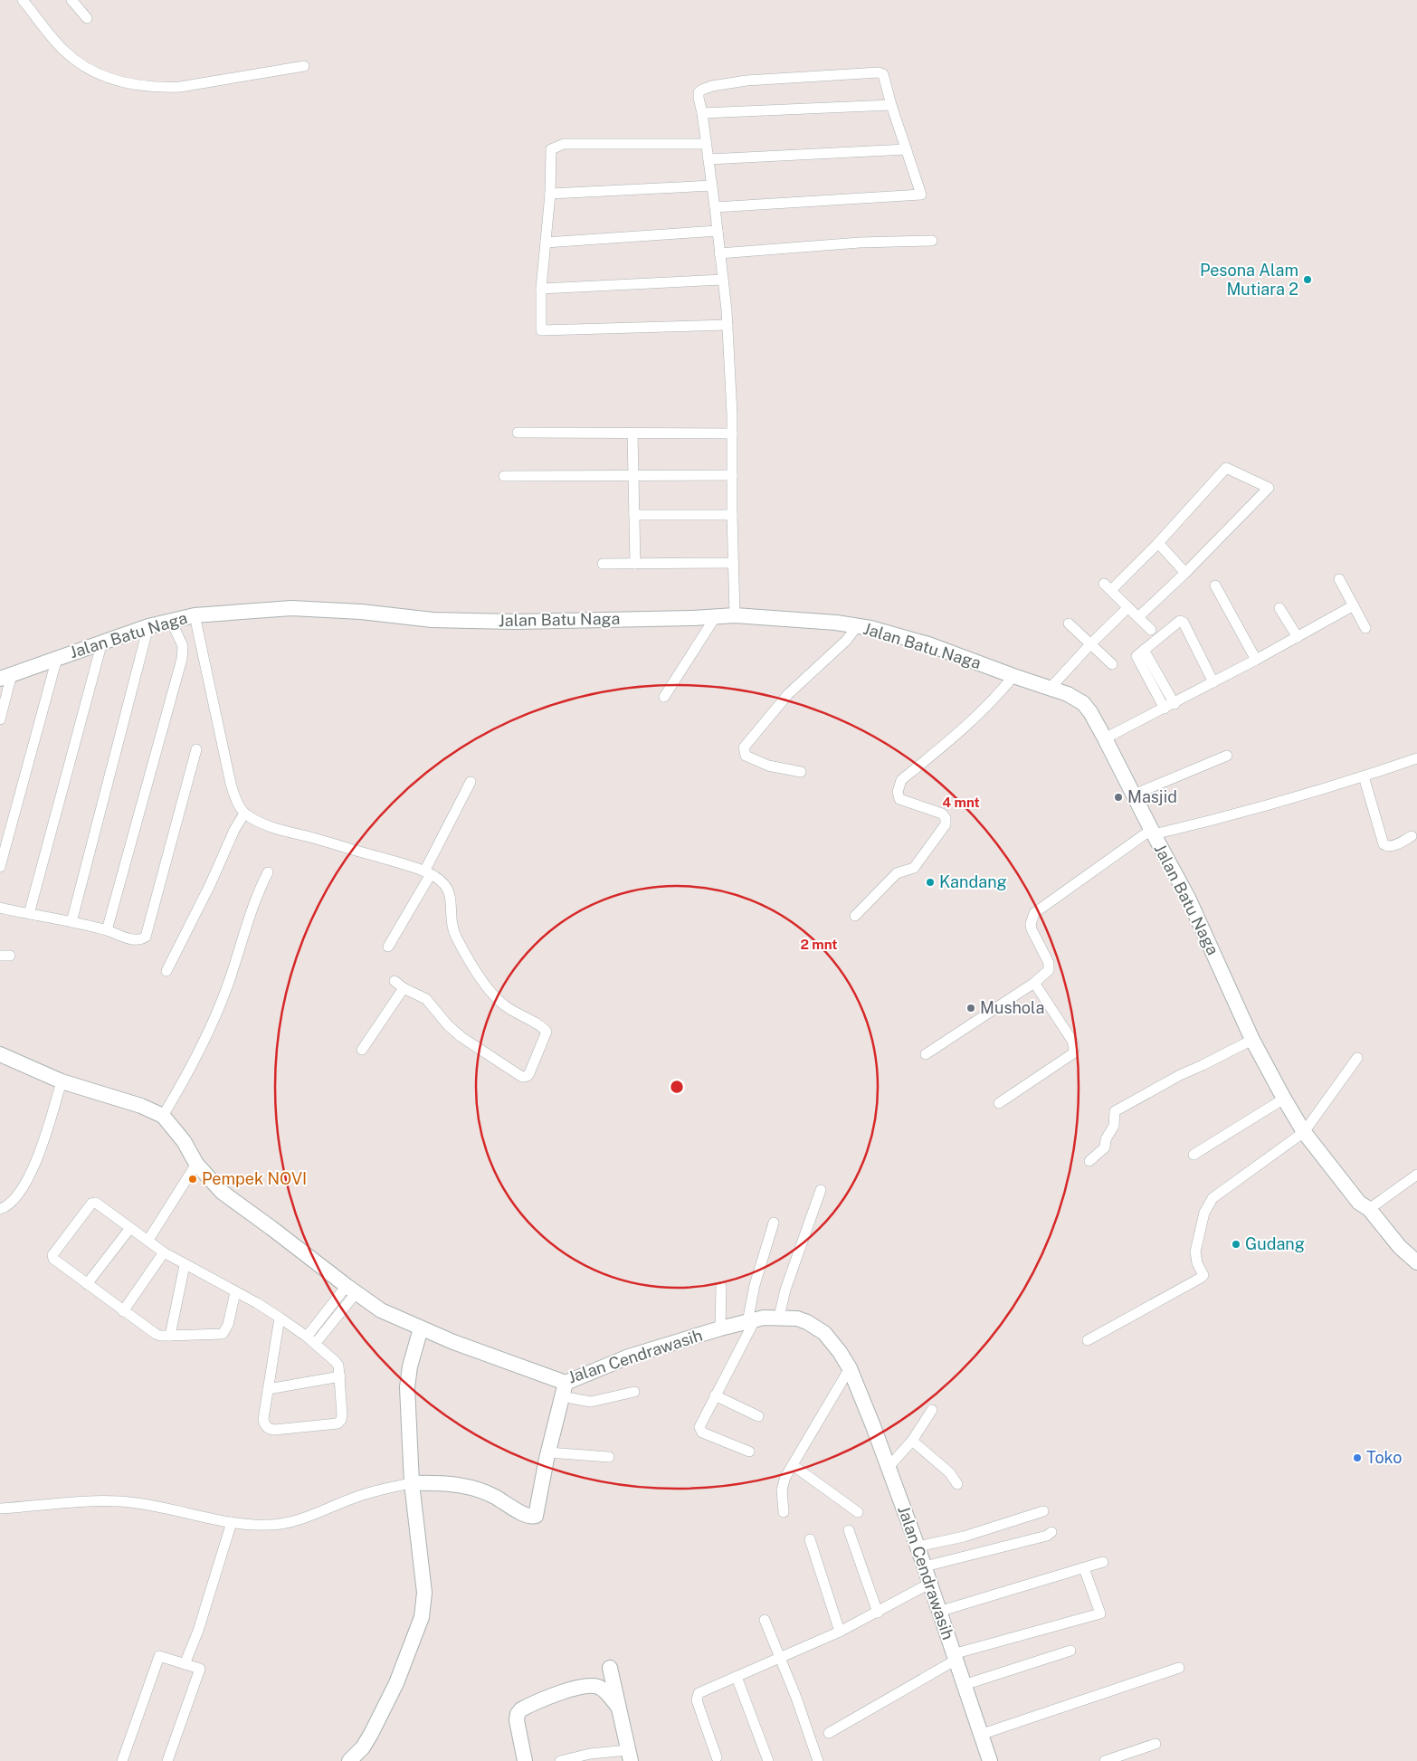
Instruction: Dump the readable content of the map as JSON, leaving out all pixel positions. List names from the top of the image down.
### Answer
{
  "streets": {
    "street": ["Jalan Batu Naga", "Jalan Cendrawasih"]
  },
  "places": [
    "Pesona Alam Mutiara 2",
    "Masjid",
    "Kandang",
    "Mushola",
    "Pempek NOVI",
    "Gudang",
    "Toko"
  ],
  "rings": ["4 mnt", "2 mnt"]
}
